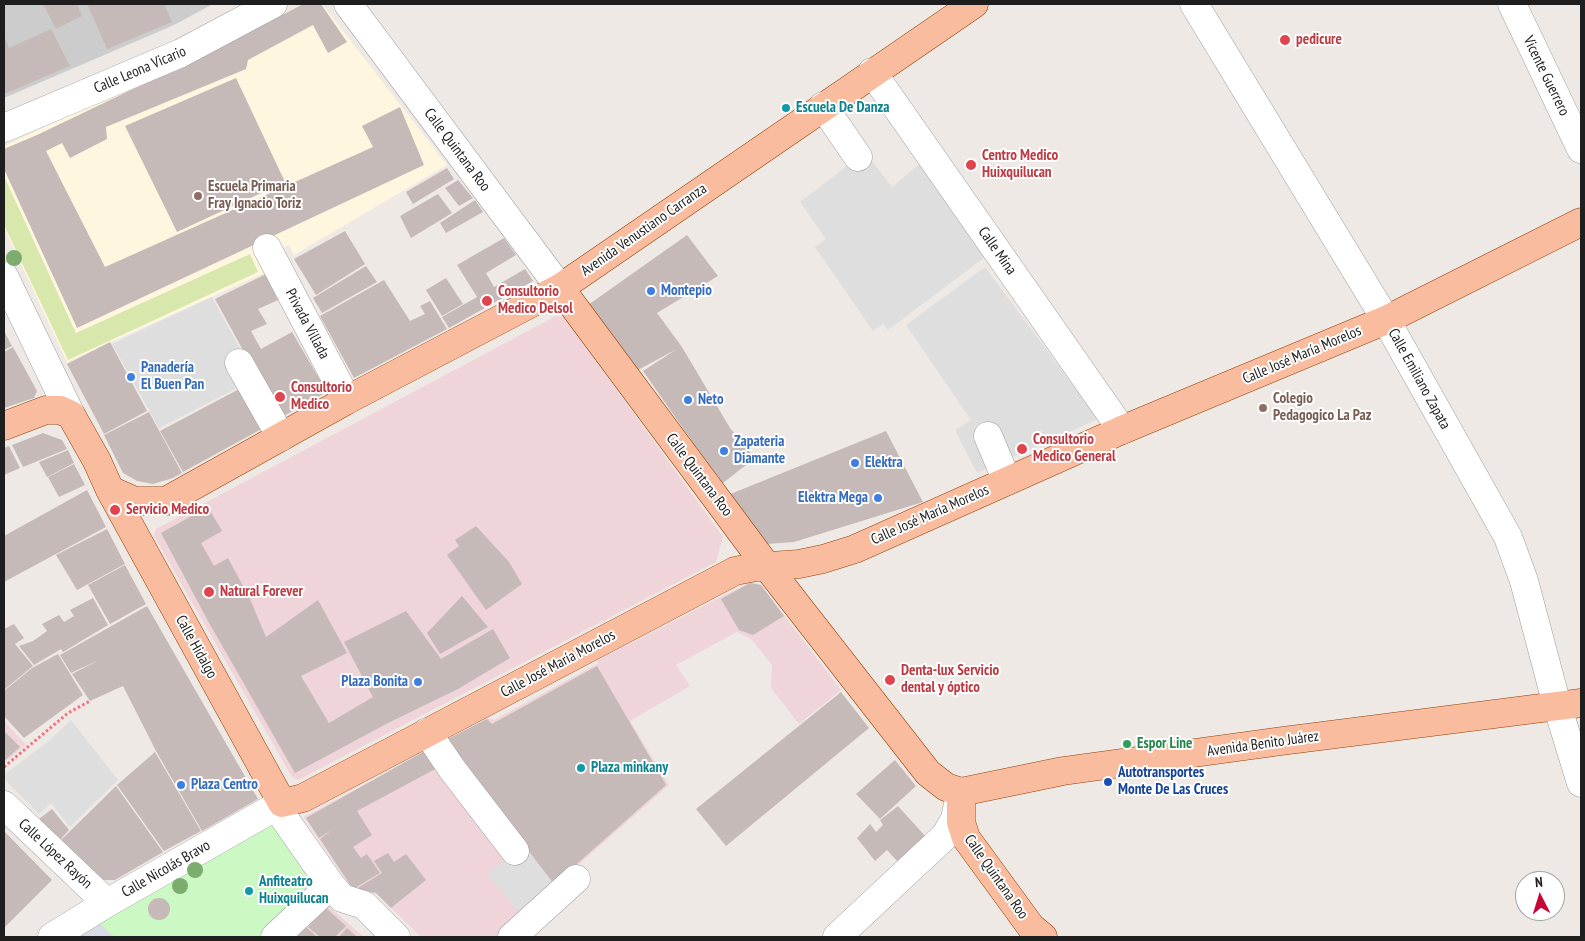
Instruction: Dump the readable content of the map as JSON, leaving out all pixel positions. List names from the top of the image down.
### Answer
{
  "streets": {
    "main road": [
      "Calle Quintana Roo",
      "Avenida Venustiano Carranza",
      "Calle José María Morelos",
      "Calle Hidalgo",
      "Avenida Benito Juárez"
    ],
    "street": [
      "Calle Leona Vicario",
      "Vicente Guerrero",
      "Calle Mina",
      "Privada Villada",
      "Calle Emiliano Zapata",
      "Calle López Rayón",
      "Calle Nicolás Bravo"
    ]
  },
  "crossings": [
    ["Calle Quintana Roo", "Avenida Venustiano Carranza"],
    ["Calle Quintana Roo", "Calle José María Morelos"],
    ["Calle Quintana Roo", "Avenida Benito Juárez"],
    ["Avenida Venustiano Carranza", "Calle Mina"],
    ["Avenida Venustiano Carranza", "Privada Villada"],
    ["Avenida Venustiano Carranza", "Calle Hidalgo"],
    ["Calle Mina", "Calle José María Morelos"],
    ["Calle José María Morelos", "Calle Emiliano Zapata"],
    ["Calle José María Morelos", "Calle Hidalgo"],
    ["Calle José María Morelos", "Calle Nicolás Bravo"],
    ["Calle Emiliano Zapata", "Avenida Benito Juárez"],
    ["Calle Hidalgo", "Calle Nicolás Bravo"],
    ["Calle López Rayón", "Calle Nicolás Bravo"]
  ],
  "places": [
    "pedicure",
    "Escuela De Danza",
    "Centro Medico Huixquilucan",
    "Escuela Primaria Fray Ignacio Toriz",
    "Montepio",
    "Consultorio Medico Delsol",
    "Panadería El Buen Pan",
    "Consultorio Medico",
    "Neto",
    "Colegio Pedagogico La Paz",
    "Consultorio Medico General",
    "Zapateria Diamante",
    "Elektra",
    "Elektra Mega",
    "Servicio Medico",
    "Natural Forever",
    "Denta-lux Servicio dental y óptico",
    "Plaza Bonita",
    "Espor Line",
    "Plaza minkany",
    "Autotransportes Monte De Las Cruces",
    "Plaza Centro",
    "Anfiteatro Huixquilucan"
  ],
  "north": "top"
}
